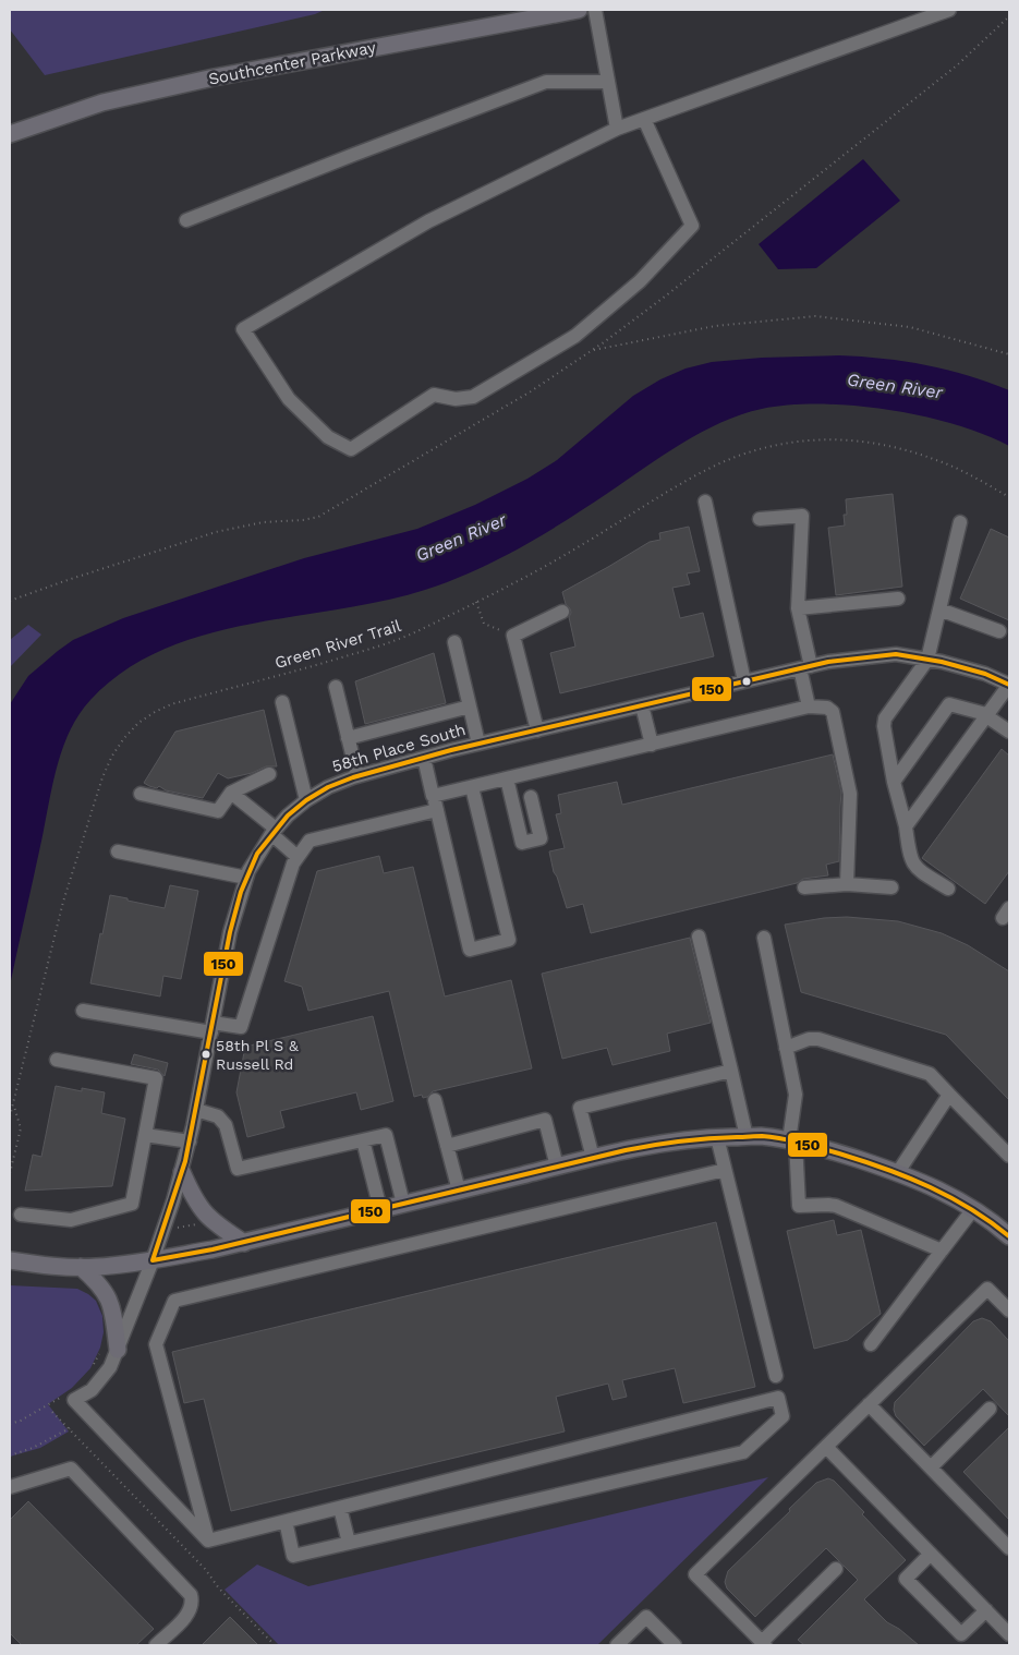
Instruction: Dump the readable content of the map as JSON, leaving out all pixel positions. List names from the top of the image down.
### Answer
{
  "streets": {
    "main road": ["Southcenter Parkway"],
    "street": ["58th Place South"],
    "path": ["Green River Trail"]
  },
  "water": ["Green River"],
  "places": ["58th Pl S & Russell Rd"],
  "lines": ["transit line 150"]
}
